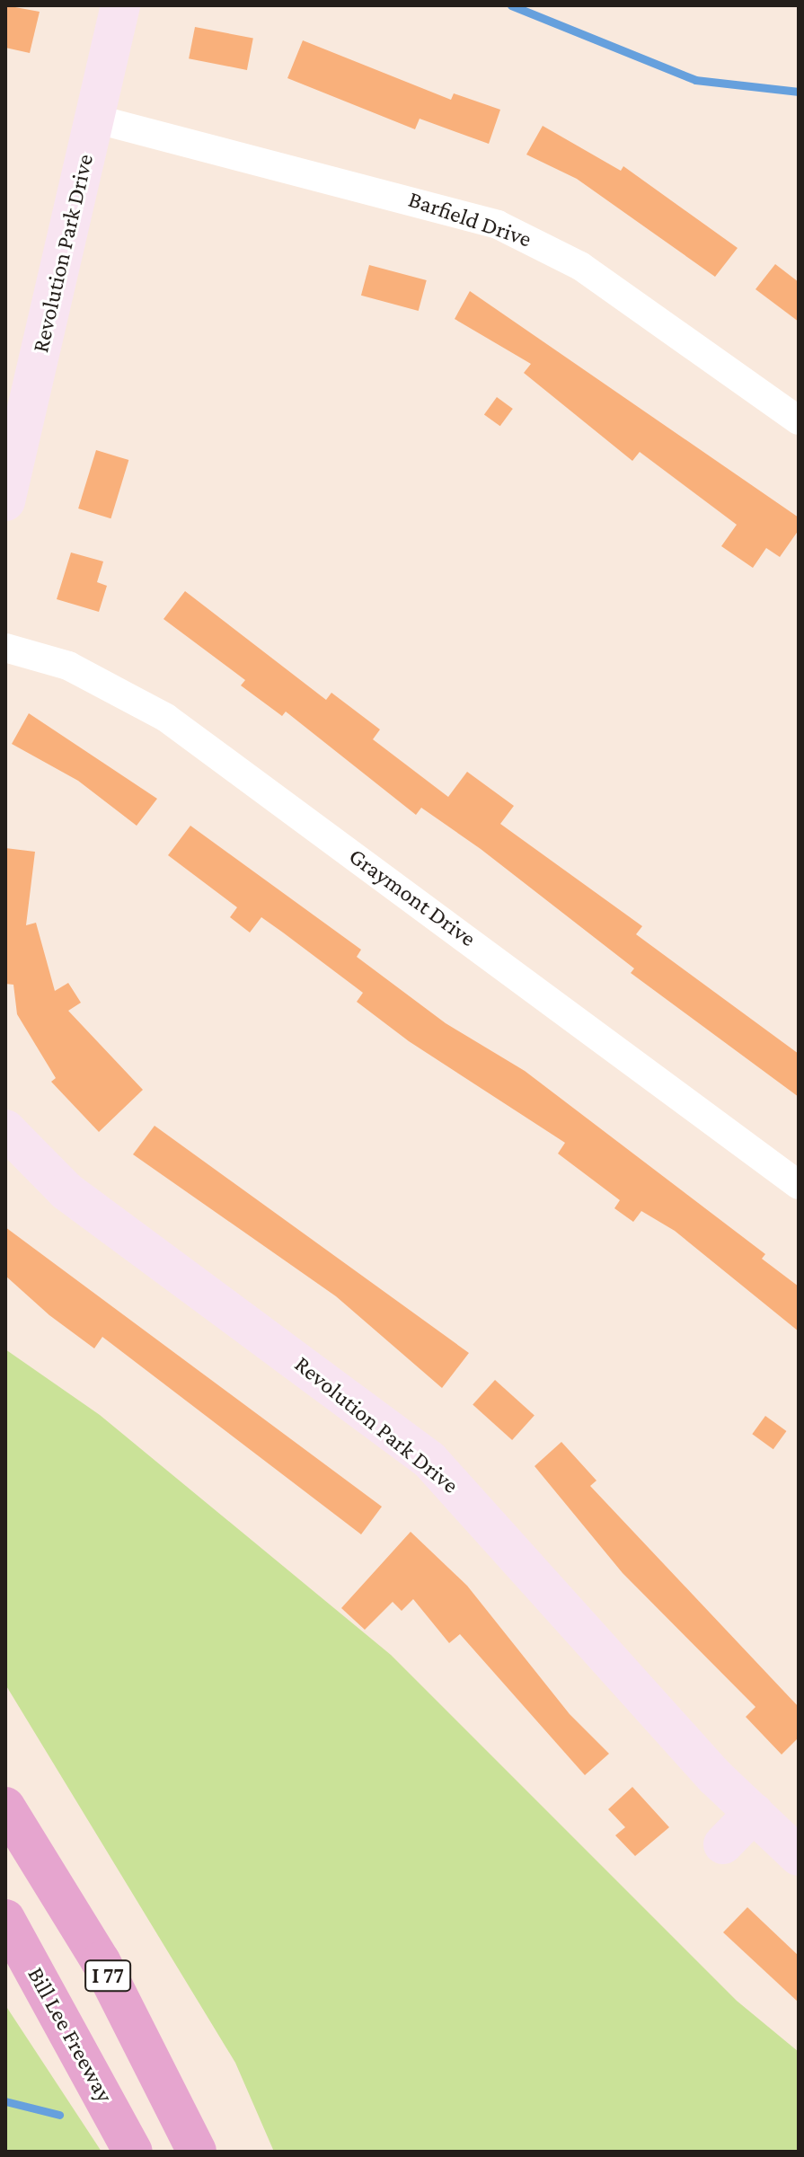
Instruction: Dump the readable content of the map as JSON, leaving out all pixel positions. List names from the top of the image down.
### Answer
{
  "streets": {
    "highway": ["I 77", "Bill Lee Freeway"],
    "street": ["Barfield Drive", "Revolution Park Drive", "Graymont Drive"]
  },
  "crossings": [
    ["Barfield Drive", "Revolution Park Drive"]
  ]
}
